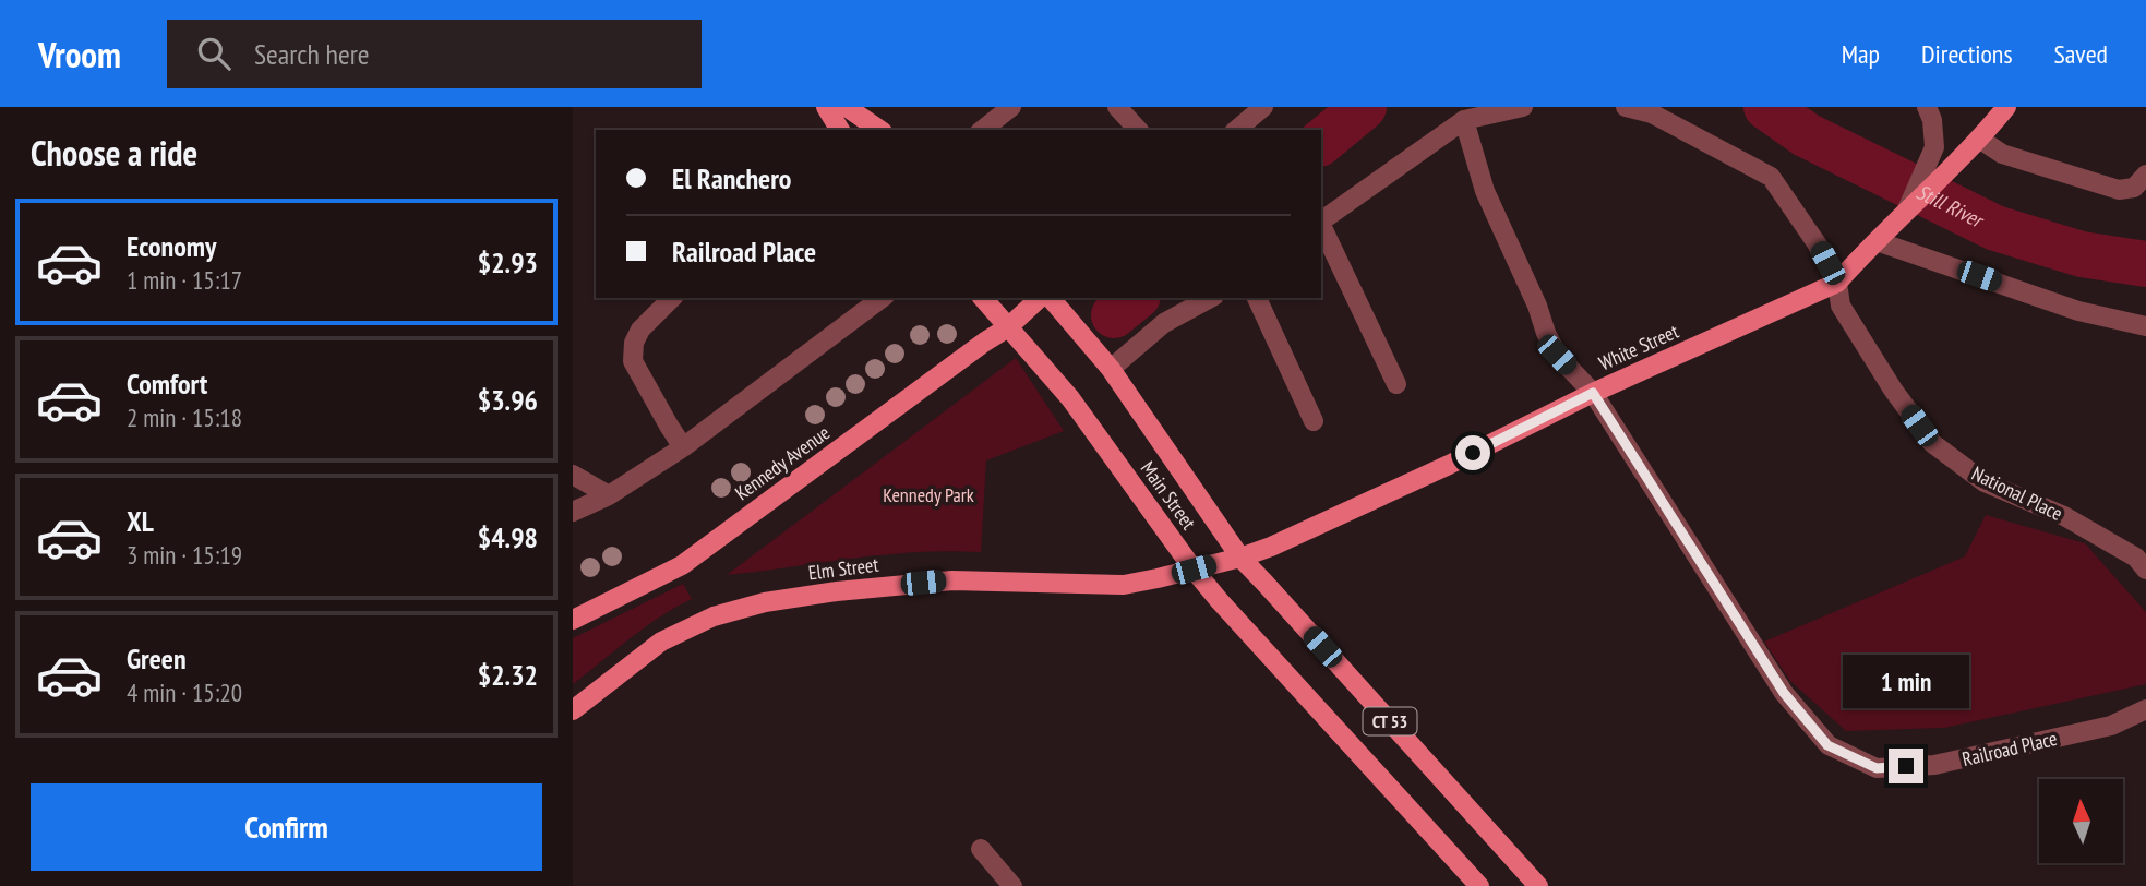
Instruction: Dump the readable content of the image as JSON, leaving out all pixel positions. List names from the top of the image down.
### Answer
{
  "streets": {
    "main road": [
      "White Street",
      "Kennedy Avenue",
      "Main Street",
      "Elm Street",
      "CT 53"
    ],
    "street": ["National Place", "Railroad Place"]
  },
  "crossings": [
    ["White Street", "National Place"],
    ["White Street", "Main Street"],
    ["White Street", "Elm Street"],
    ["White Street", "Railroad Place"],
    ["Kennedy Avenue", "Main Street"],
    ["Main Street", "Elm Street"]
  ],
  "water": ["Still River"],
  "parks": ["Kennedy Park"],
  "north": "top",
  "page": {
    "header": "Vroom",
    "search": "Search here",
    "nav": ["Map", "Directions", "Saved"],
    "heading": "Choose a ride",
    "banner": ["El Ranchero", "Railroad Place"],
    "list": [
      {
        "name": "Economy",
        "note": "1 min · 15:17",
        "value": "$2.93"
      },
      {
        "name": "Comfort",
        "note": "2 min · 15:18",
        "value": "$3.96"
      },
      {
        "name": "XL",
        "note": "3 min · 15:19",
        "value": "$4.98"
      },
      {
        "name": "Green",
        "note": "4 min · 15:20",
        "value": "$2.32"
      }
    ],
    "bubble": "1 min",
    "buttons": "Confirm"
  }
}
